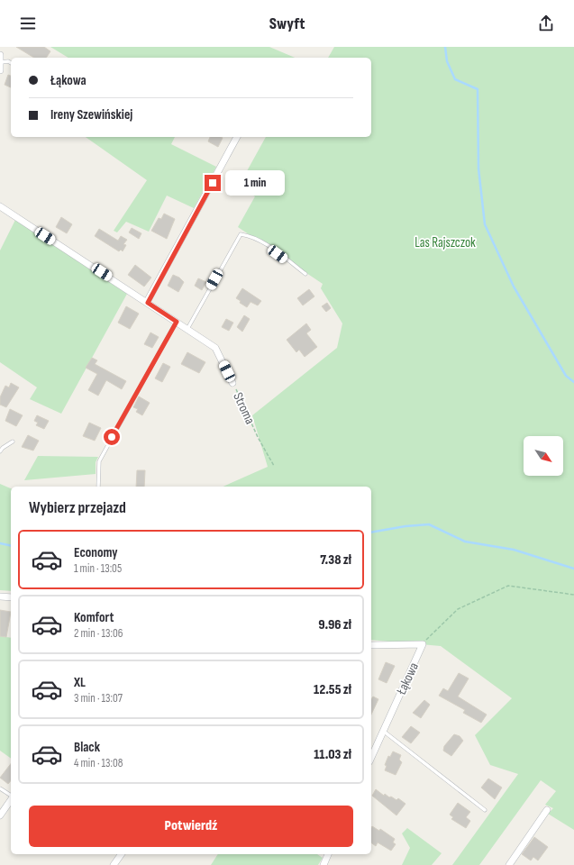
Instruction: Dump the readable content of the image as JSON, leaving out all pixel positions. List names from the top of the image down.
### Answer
{
  "streets": {
    "street": ["Stroma", "Łąkowa"]
  },
  "parks": ["Las Rajszczok"],
  "north": "bottom right",
  "page": {
    "header": "Swyft",
    "banner": ["Łąkowa", "Ireny Szewińskiej"],
    "bubble": "1 min",
    "heading": "Wybierz przejazd",
    "list": [
      {
        "name": "Economy",
        "note": "1 min · 13:05",
        "value": "7.38 zł"
      },
      {
        "name": "Komfort",
        "note": "2 min · 13:06",
        "value": "9.96 zł"
      },
      {
        "name": "XL",
        "note": "3 min · 13:07",
        "value": "12.55 zł"
      },
      {
        "name": "Black",
        "note": "4 min · 13:08",
        "value": "11.03 zł"
      }
    ],
    "buttons": "Potwierdź"
  }
}
